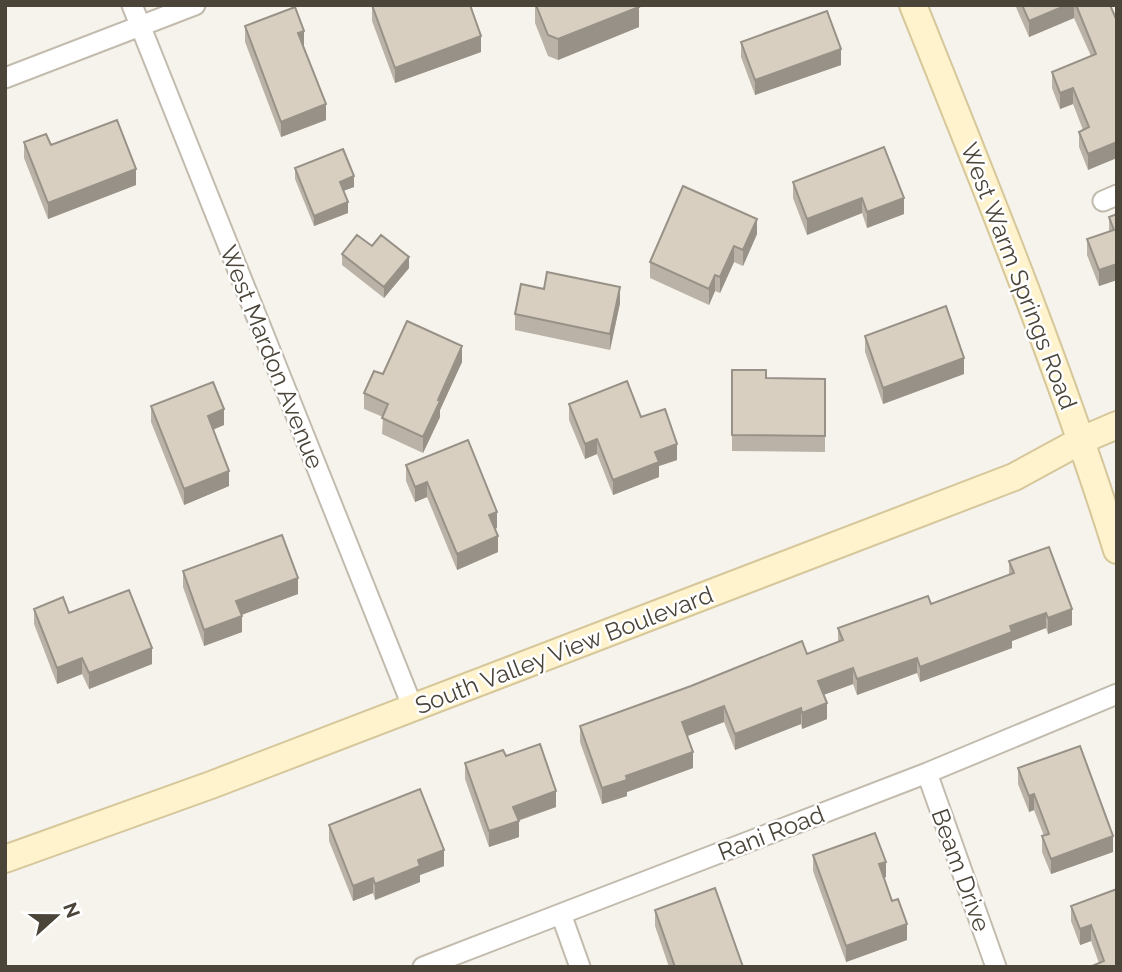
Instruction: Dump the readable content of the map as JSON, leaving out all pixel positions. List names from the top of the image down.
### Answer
{
  "streets": {
    "main road": ["West Warm Springs Road", "South Valley View Boulevard"],
    "street": ["West Mardon Avenue", "Rani Road", "Beam Drive"]
  },
  "crossings": [
    ["West Warm Springs Road", "South Valley View Boulevard"],
    ["West Mardon Avenue", "South Valley View Boulevard"],
    ["Rani Road", "Beam Drive"]
  ],
  "north": "right"
}
